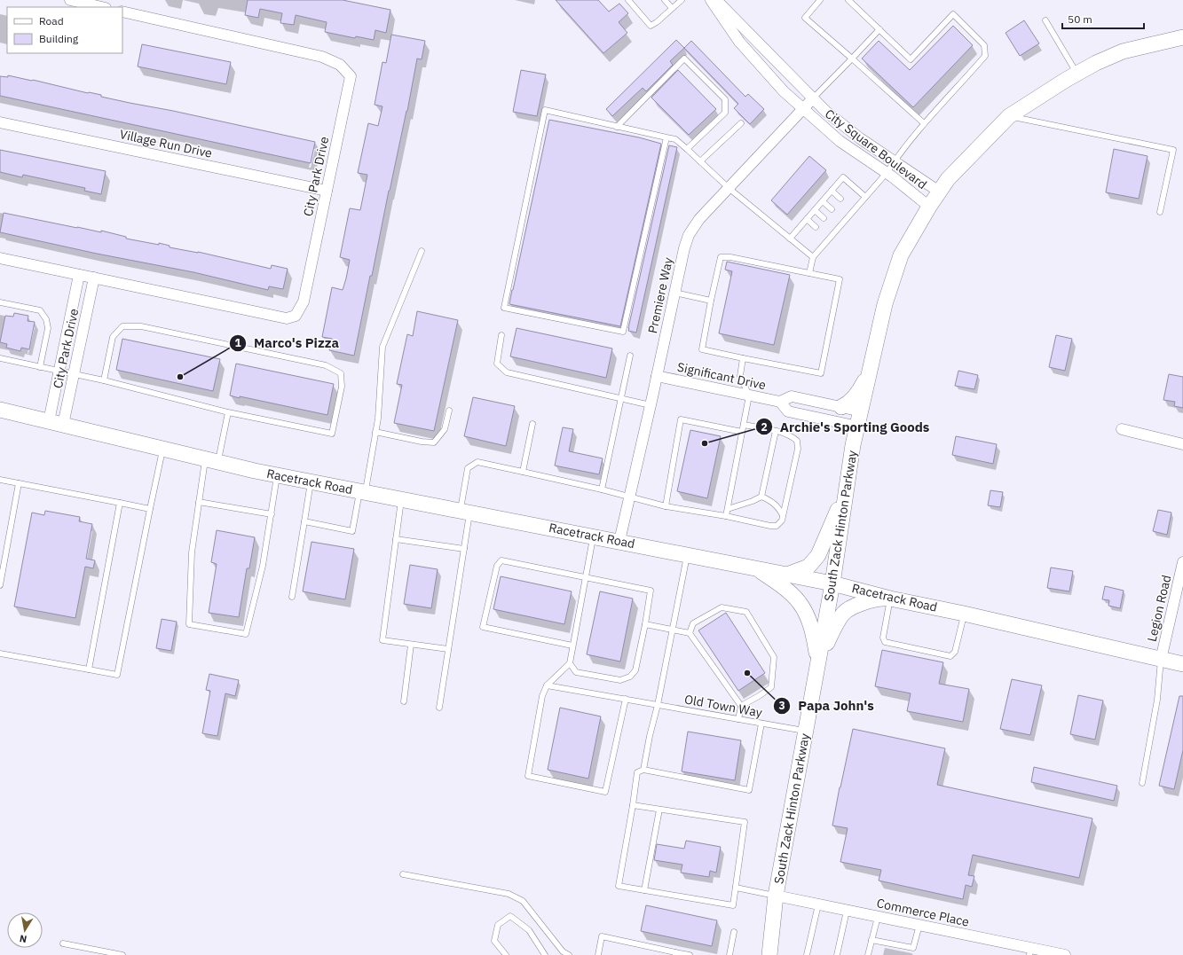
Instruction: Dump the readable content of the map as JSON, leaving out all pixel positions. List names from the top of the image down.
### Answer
{
  "streets": {
    "main road": ["Racetrack Road", "South Zack Hinton Parkway"],
    "street": [
      "Village Run Drive",
      "City Square Boulevard",
      "City Park Drive",
      "Premiere Way",
      "Significant Drive",
      "Legion Road",
      "Commerce Place"
    ],
    "lane": ["Old Town Way"]
  },
  "crossings": [
    ["Village Run Drive", "City Park Drive"],
    ["City Square Boulevard", "Premiere Way"],
    ["City Square Boulevard", "South Zack Hinton Parkway"],
    ["City Park Drive", "Racetrack Road"],
    ["Premiere Way", "Significant Drive"],
    ["Premiere Way", "Racetrack Road"],
    ["Significant Drive", "South Zack Hinton Parkway"],
    ["Racetrack Road", "South Zack Hinton Parkway"],
    ["Racetrack Road", "Legion Road"],
    ["South Zack Hinton Parkway", "Old Town Way"],
    ["South Zack Hinton Parkway", "Commerce Place"]
  ],
  "places": ["Marco's Pizza", "Archie's Sporting Goods", "Papa John's"],
  "legend": ["Road", "Building"],
  "scale_bar": "50 m",
  "north": "bottom"
}
